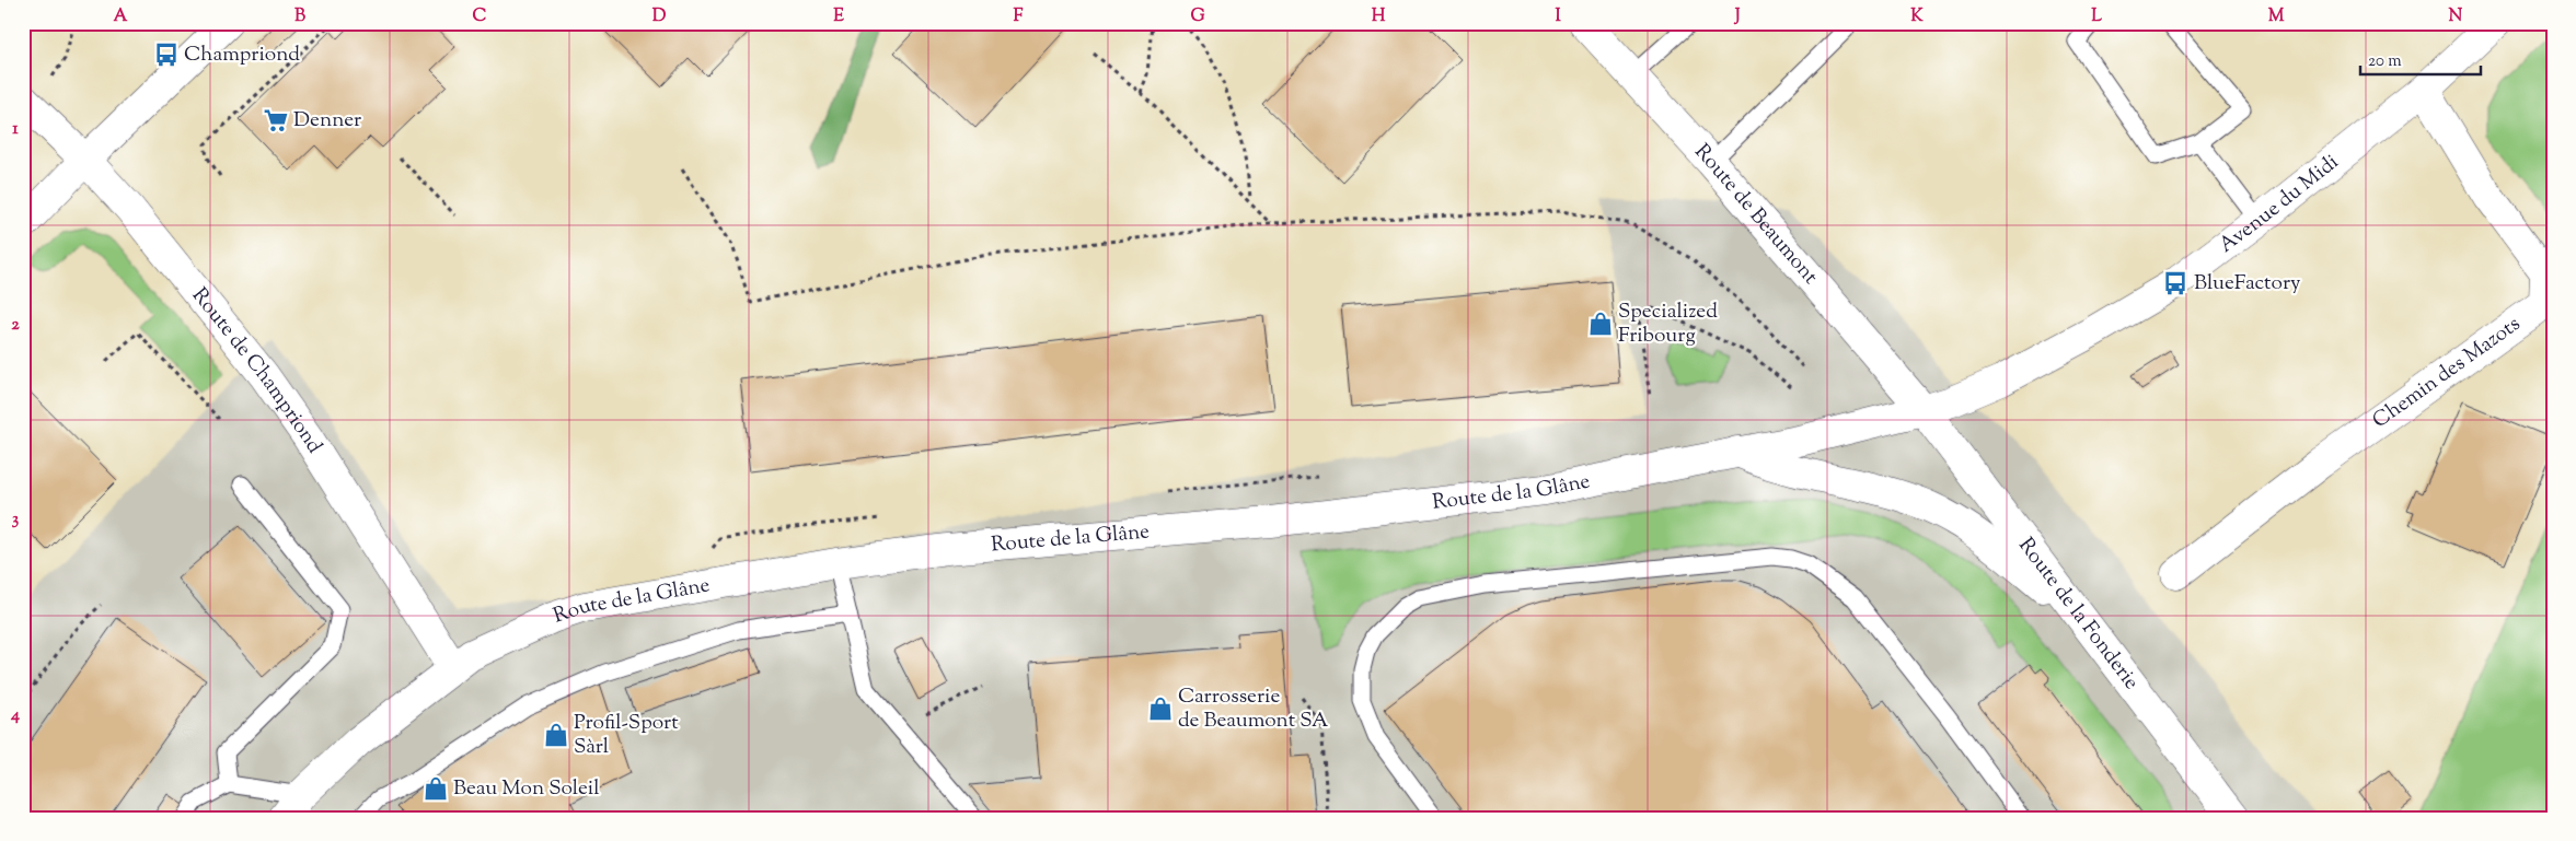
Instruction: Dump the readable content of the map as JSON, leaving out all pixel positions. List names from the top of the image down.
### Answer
{
  "streets": {
    "main road": [
      "Avenue du Midi",
      "Route de Beaumont",
      "Route de Champriond",
      "Chemin des Mazots",
      "Route de la Glâne",
      "Route de la Fonderie"
    ]
  },
  "crossings": [
    ["Avenue du Midi", "Route de Beaumont"],
    ["Avenue du Midi", "Chemin des Mazots"],
    ["Avenue du Midi", "Route de la Glâne"],
    ["Avenue du Midi", "Route de la Fonderie"],
    ["Route de Beaumont", "Route de la Glâne"],
    ["Route de Beaumont", "Route de la Fonderie"],
    ["Route de Champriond", "Route de la Glâne"],
    ["Route de la Glâne", "Route de la Fonderie"]
  ],
  "places": {
    "bus stop": ["Champriond", "BlueFactory"],
    "supermarket": ["Denner"],
    "shop": [
      "Specialized Fribourg",
      "Carrosserie de Beaumont SA",
      "Profil-Sport Sàrl",
      "Beau Mon Soleil"
    ]
  },
  "scale_bar": "20 m",
  "grid": {
    "columns": [
      "A",
      "B",
      "C",
      "D",
      "E",
      "F",
      "G",
      "H",
      "I",
      "J",
      "K",
      "L",
      "M",
      "N"
    ],
    "rows": [
      "1",
      "2",
      "3",
      "4"
    ]
  }
}
